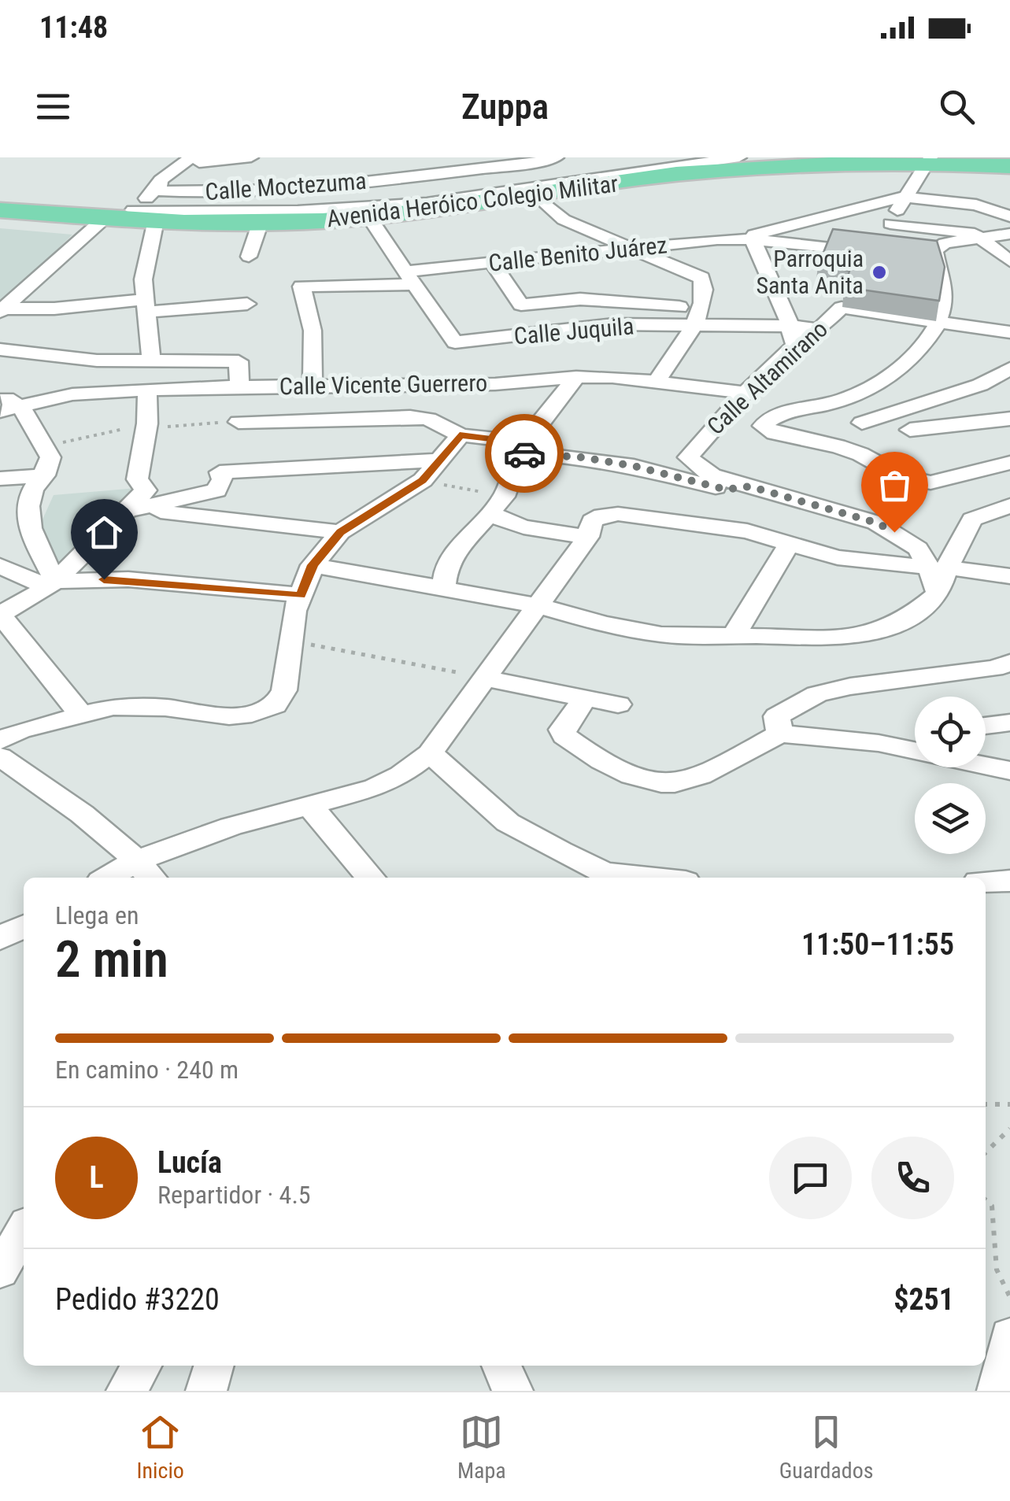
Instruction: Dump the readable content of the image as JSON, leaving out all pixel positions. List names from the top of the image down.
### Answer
{
  "streets": {
    "main road": ["Avenida Heróico Colegio Militar"],
    "street": [
      "Calle Moctezuma",
      "Calle Benito Juárez",
      "Calle Juquila",
      "Calle Altamirano",
      "Calle Vicente Guerrero"
    ]
  },
  "crossings": [
    ["Calle Benito Juárez", "Calle Juquila"],
    ["Calle Benito Juárez", "Calle Vicente Guerrero"],
    ["Calle Juquila", "Calle Altamirano"],
    ["Calle Altamirano", "Calle Vicente Guerrero"]
  ],
  "places": ["Parroquia Santa Anita"],
  "page": {
    "status": "11:48",
    "header": "Zuppa",
    "heading": ["2 min", "Llega en", "11:50–11:55"],
    "panel": [
      "Lucía",
      "Repartidor · 4.5",
      "Pedido #3220",
      "$251"
    ],
    "bar": "En camino · 240 m",
    "round": "L",
    "tabs": ["Inicio", "Mapa", "Guardados"]
  }
}
